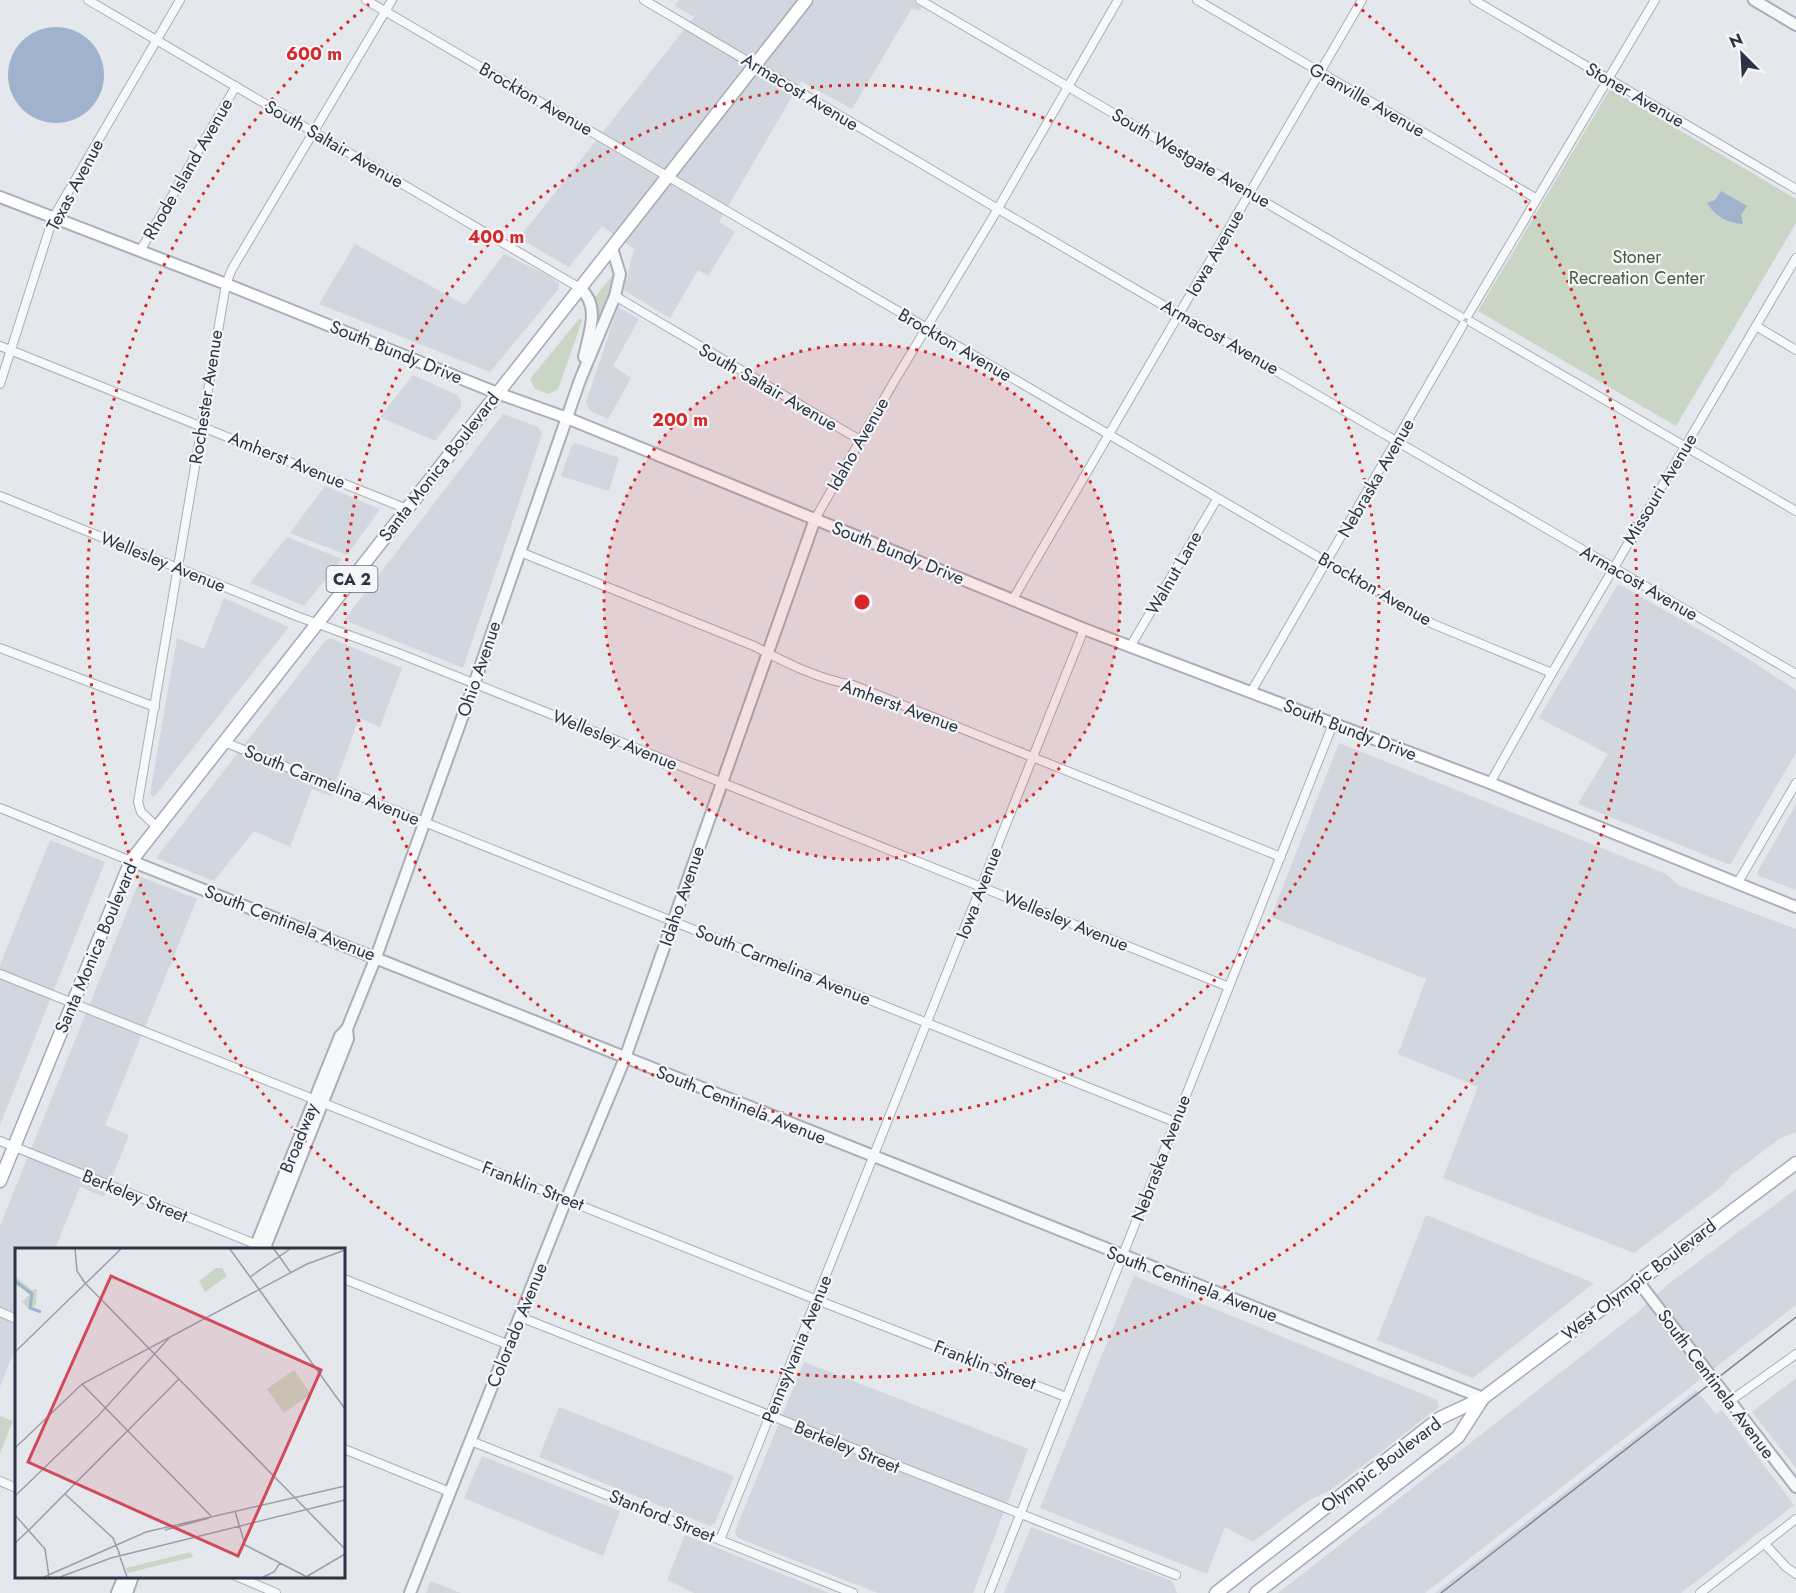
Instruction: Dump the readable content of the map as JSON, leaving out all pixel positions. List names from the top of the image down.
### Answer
{
  "streets": {
    "main road": [
      "South Bundy Drive",
      "Santa Monica Boulevard",
      "CA 2",
      "West Olympic Boulevard",
      "Olympic Boulevard"
    ],
    "street": [
      "Armacost Avenue",
      "Stoner Avenue",
      "Brockton Avenue",
      "Granville Avenue",
      "South Saltair Avenue",
      "South Westgate Avenue",
      "Rhode Island Avenue",
      "Texas Avenue",
      "Iowa Avenue",
      "Rochester Avenue",
      "Idaho Avenue",
      "Amherst Avenue",
      "Nebraska Avenue",
      "Missouri Avenue",
      "Wellesley Avenue",
      "Walnut Lane",
      "Ohio Avenue",
      "South Carmelina Avenue",
      "South Centinela Avenue",
      "Broadway",
      "Franklin Street",
      "Berkeley Street",
      "Colorado Avenue",
      "Pennsylvania Avenue",
      "Stanford Street"
    ]
  },
  "crossings": [
    ["Armacost Avenue", "Iowa Avenue"],
    ["Armacost Avenue", "Idaho Avenue"],
    ["Armacost Avenue", "Santa Monica Boulevard"],
    ["Armacost Avenue", "Nebraska Avenue"],
    ["Armacost Avenue", "Missouri Avenue"],
    ["Stoner Avenue", "Nebraska Avenue"],
    ["Brockton Avenue", "Iowa Avenue"],
    ["Brockton Avenue", "Rochester Avenue"],
    ["Brockton Avenue", "Idaho Avenue"],
    ["Brockton Avenue", "Santa Monica Boulevard"],
    ["Brockton Avenue", "Nebraska Avenue"],
    ["Brockton Avenue", "Missouri Avenue"],
    ["Brockton Avenue", "Walnut Lane"],
    ["Granville Avenue", "Iowa Avenue"],
    ["Granville Avenue", "Nebraska Avenue"],
    ["South Saltair Avenue", "Rhode Island Avenue"],
    ["South Saltair Avenue", "Texas Avenue"],
    ["South Saltair Avenue", "Rochester Avenue"],
    ["South Saltair Avenue", "Idaho Avenue"],
    ["South Saltair Avenue", "Santa Monica Boulevard"],
    ["South Saltair Avenue", "Ohio Avenue"],
    ["South Westgate Avenue", "Iowa Avenue"],
    ["South Westgate Avenue", "Idaho Avenue"],
    ["South Westgate Avenue", "Nebraska Avenue"],
    ["South Westgate Avenue", "Missouri Avenue"],
    ["Rhode Island Avenue", "South Bundy Drive"],
    ["Texas Avenue", "South Bundy Drive"],
    ["Texas Avenue", "Amherst Avenue"],
    ["Iowa Avenue", "South Bundy Drive"],
    ["Iowa Avenue", "Amherst Avenue"],
    ["Iowa Avenue", "Wellesley Avenue"],
    ["Iowa Avenue", "South Carmelina Avenue"],
    ["Iowa Avenue", "South Centinela Avenue"],
    ["Iowa Avenue", "Pennsylvania Avenue"],
    ["South Bundy Drive", "Rochester Avenue"],
    ["South Bundy Drive", "Idaho Avenue"],
    ["South Bundy Drive", "Santa Monica Boulevard"],
    ["South Bundy Drive", "Nebraska Avenue"],
    ["South Bundy Drive", "Missouri Avenue"],
    ["South Bundy Drive", "Walnut Lane"],
    ["South Bundy Drive", "Ohio Avenue"],
    ["Rochester Avenue", "Amherst Avenue"],
    ["Rochester Avenue", "Santa Monica Boulevard"],
    ["Rochester Avenue", "Wellesley Avenue"],
    ["Idaho Avenue", "Amherst Avenue"],
    ["Idaho Avenue", "Wellesley Avenue"],
    ["Idaho Avenue", "South Carmelina Avenue"],
    ["Idaho Avenue", "South Centinela Avenue"],
    ["Idaho Avenue", "Colorado Avenue"],
    ["Amherst Avenue", "Santa Monica Boulevard"],
    ["Amherst Avenue", "Nebraska Avenue"],
    ["Amherst Avenue", "Ohio Avenue"],
    ["Santa Monica Boulevard", "Wellesley Avenue"],
    ["Santa Monica Boulevard", "Ohio Avenue"],
    ["Santa Monica Boulevard", "South Carmelina Avenue"],
    ["Santa Monica Boulevard", "South Centinela Avenue"],
    ["Santa Monica Boulevard", "Franklin Street"],
    ["Santa Monica Boulevard", "Berkeley Street"],
    ["Nebraska Avenue", "Wellesley Avenue"],
    ["Nebraska Avenue", "South Carmelina Avenue"],
    ["Nebraska Avenue", "South Centinela Avenue"],
    ["Nebraska Avenue", "Franklin Street"],
    ["Nebraska Avenue", "Berkeley Street"],
    ["Wellesley Avenue", "Ohio Avenue"],
    ["Ohio Avenue", "South Carmelina Avenue"],
    ["Ohio Avenue", "South Centinela Avenue"],
    ["Ohio Avenue", "Broadway"],
    ["South Centinela Avenue", "Broadway"],
    ["South Centinela Avenue", "West Olympic Boulevard"],
    ["South Centinela Avenue", "Colorado Avenue"],
    ["South Centinela Avenue", "Pennsylvania Avenue"],
    ["South Centinela Avenue", "Olympic Boulevard"],
    ["Broadway", "Franklin Street"],
    ["Broadway", "Berkeley Street"],
    ["Franklin Street", "Colorado Avenue"],
    ["Franklin Street", "Pennsylvania Avenue"],
    ["Berkeley Street", "Colorado Avenue"],
    ["Berkeley Street", "Pennsylvania Avenue"],
    ["West Olympic Boulevard", "Olympic Boulevard"],
    ["Colorado Avenue", "Stanford Street"],
    ["Pennsylvania Avenue", "Stanford Street"]
  ],
  "parks": ["Stoner Recreation Center"],
  "north": "top left",
  "rings": ["600 m", "400 m", "200 m"]
}
